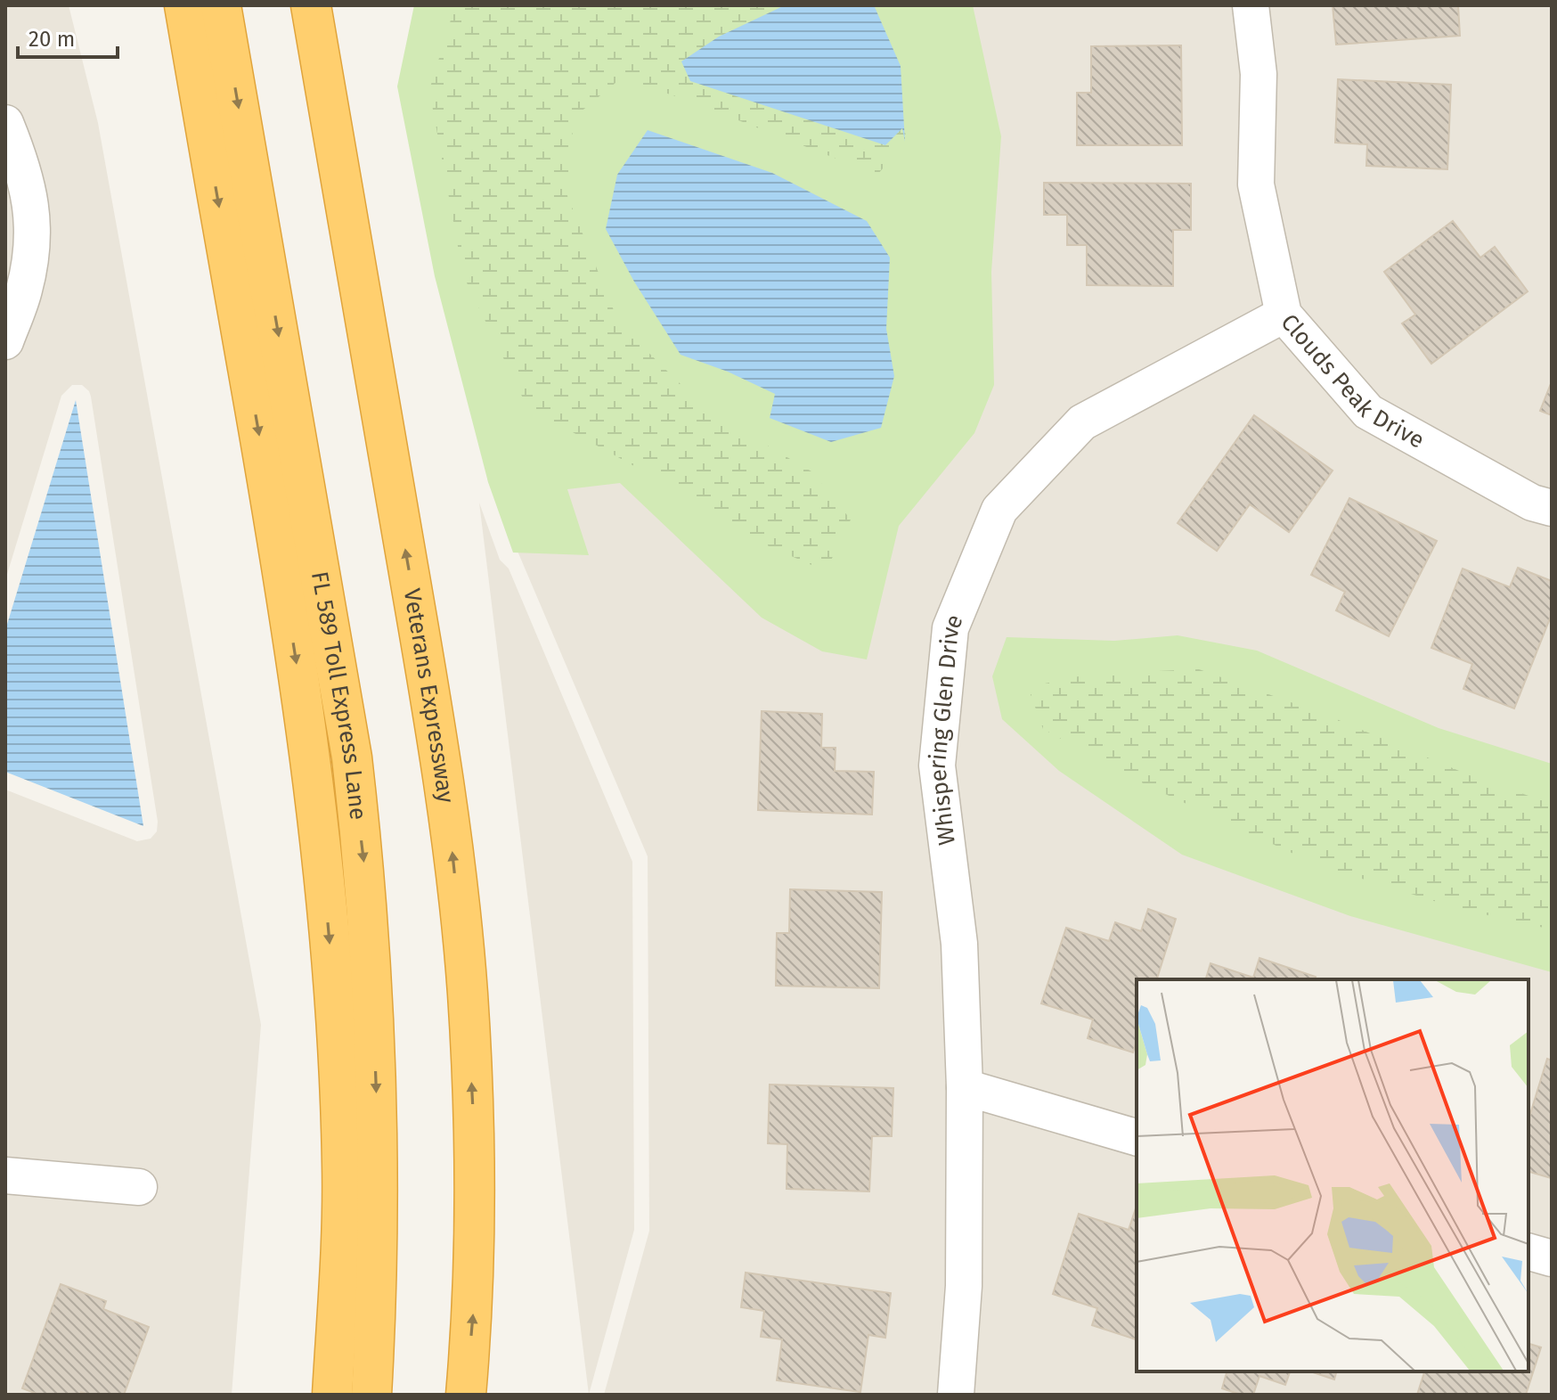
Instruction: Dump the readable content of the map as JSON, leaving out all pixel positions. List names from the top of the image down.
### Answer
{
  "streets": {
    "highway": ["FL 589 Toll Express Lane", "Veterans Expressway"],
    "street": ["Clouds Peak Drive", "Whispering Glen Drive"]
  },
  "crossings": [
    ["Clouds Peak Drive", "Whispering Glen Drive"]
  ],
  "scale_bar": "20 m"
}
